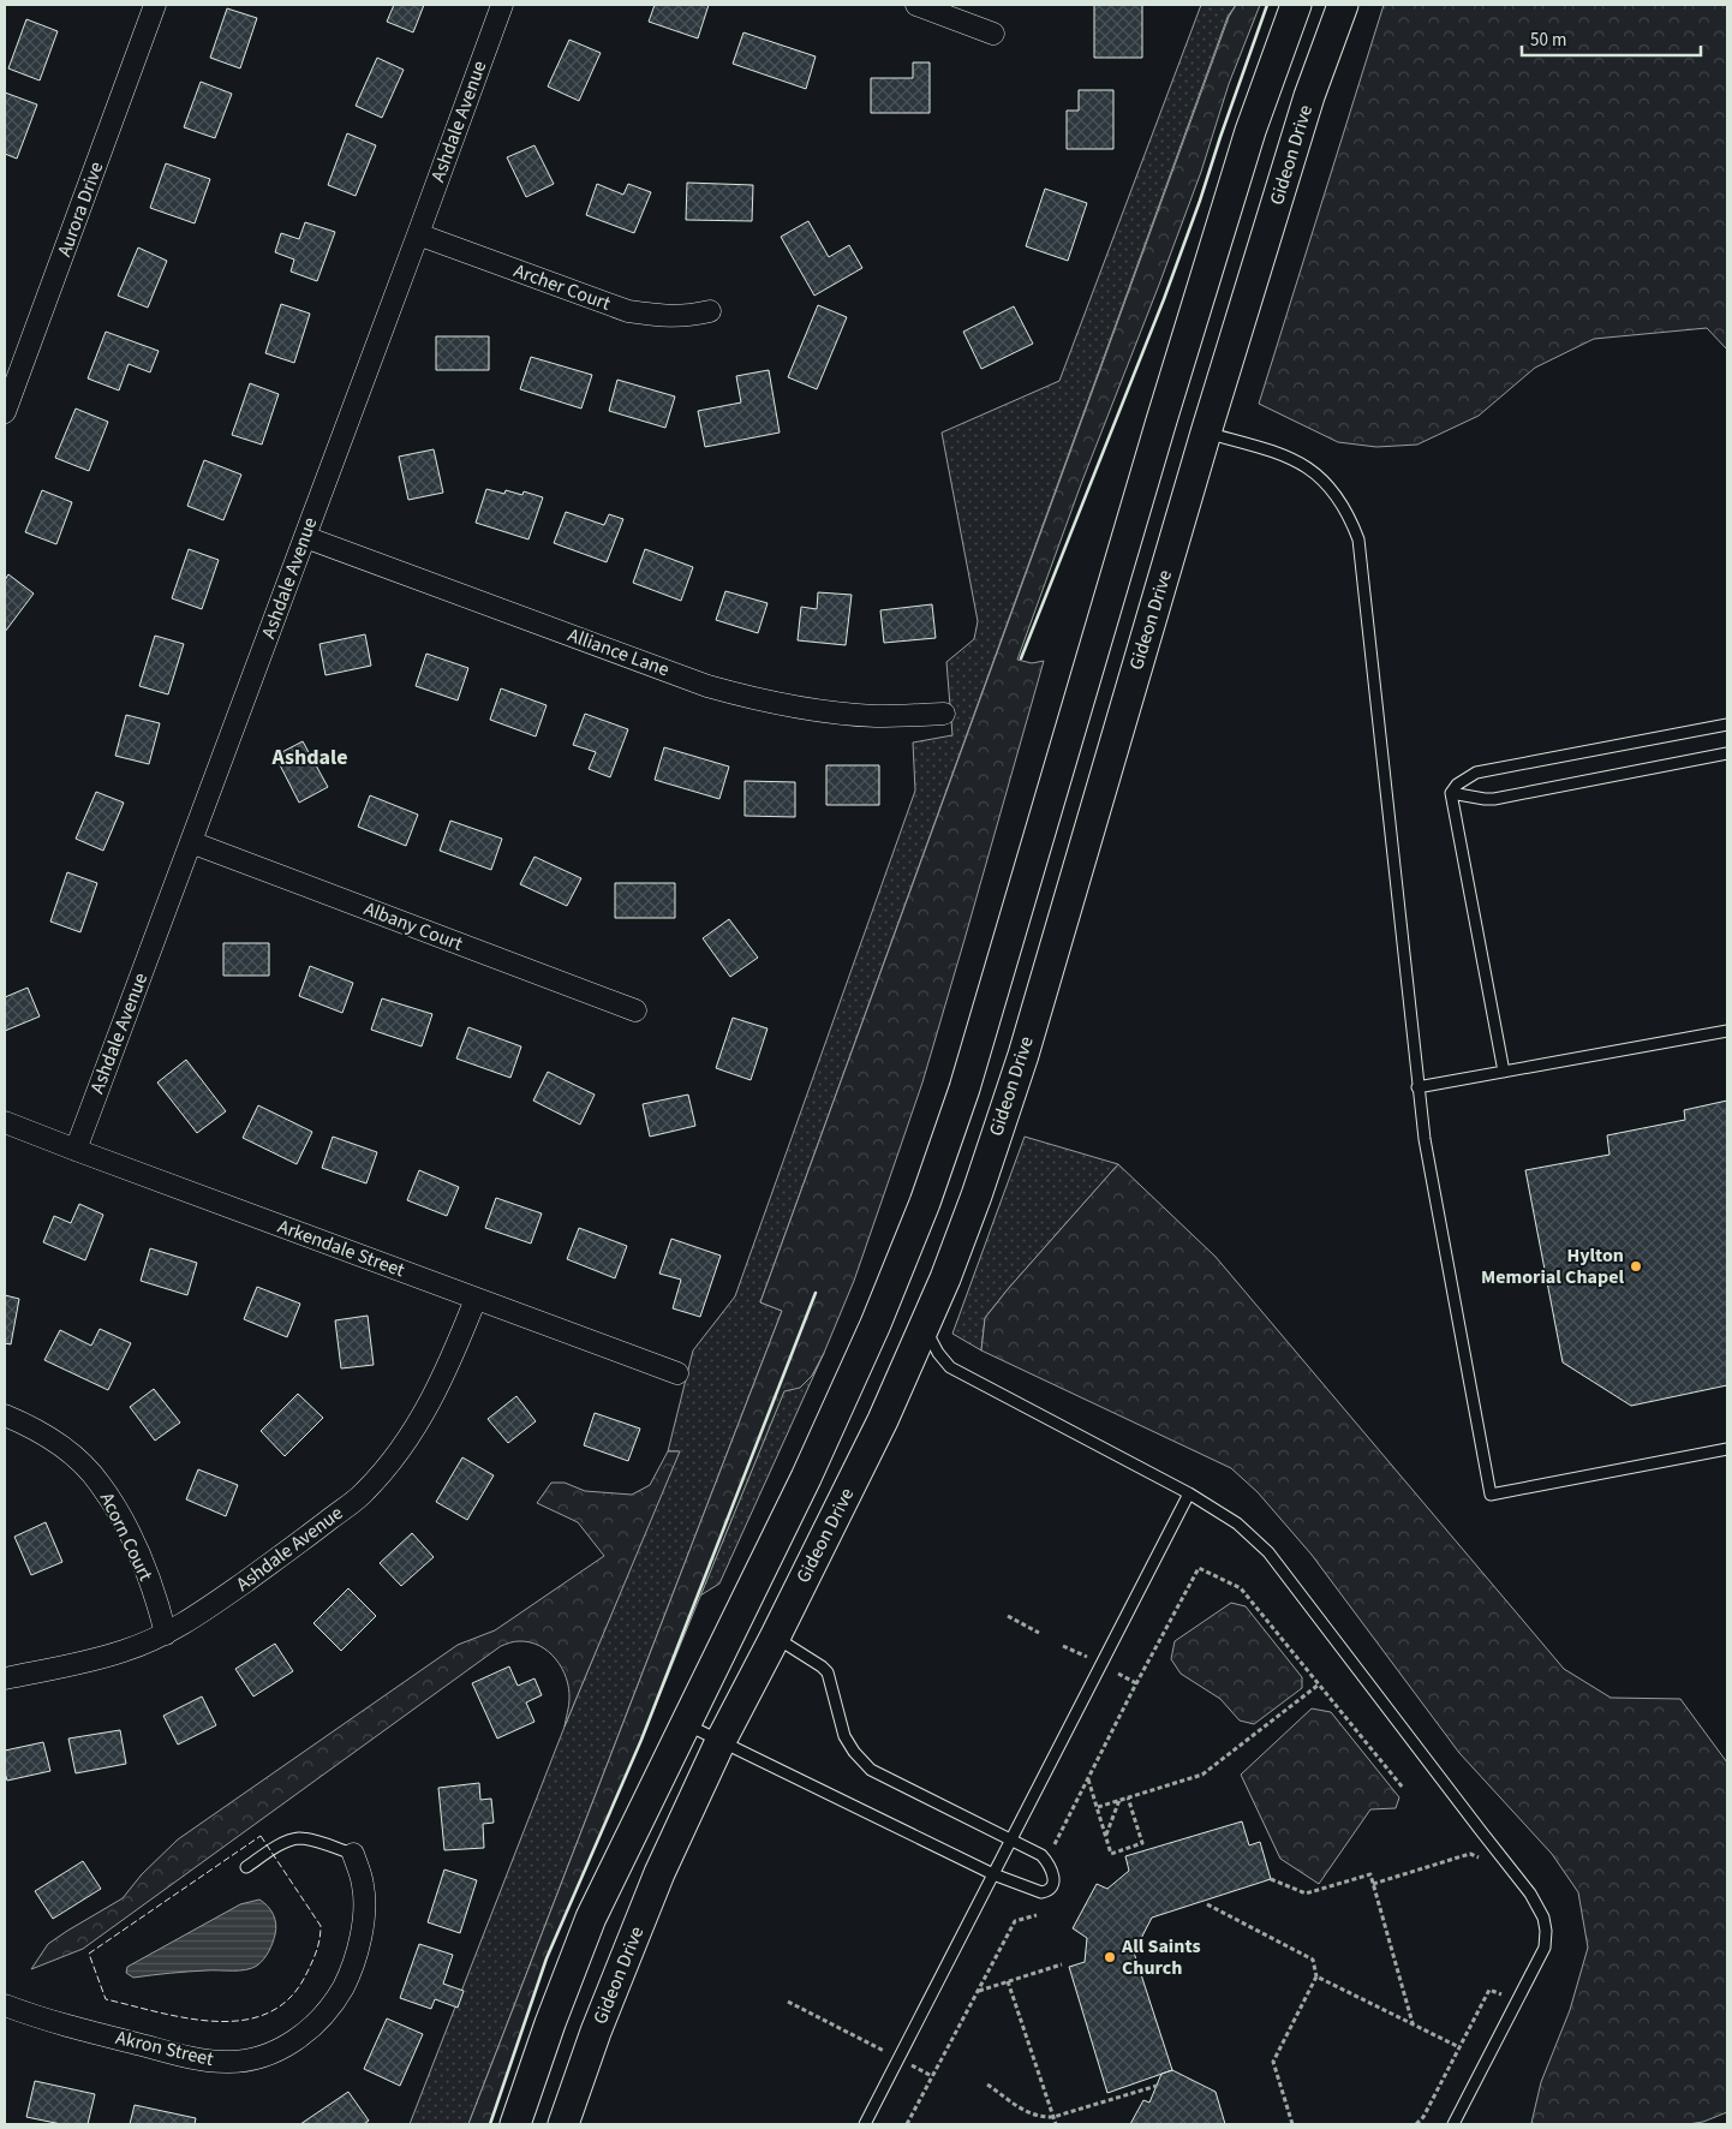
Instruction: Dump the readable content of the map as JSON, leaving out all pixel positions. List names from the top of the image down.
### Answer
{
  "streets": {
    "main road": ["Gideon Drive"],
    "street": [
      "Ashdale Avenue",
      "Aurora Drive",
      "Archer Court",
      "Alliance Lane",
      "Albany Court",
      "Arkendale Street",
      "Acorn Court",
      "Akron Street"
    ]
  },
  "crossings": [
    ["Ashdale Avenue", "Archer Court"],
    ["Ashdale Avenue", "Alliance Lane"],
    ["Ashdale Avenue", "Albany Court"],
    ["Ashdale Avenue", "Arkendale Street"],
    ["Ashdale Avenue", "Acorn Court"]
  ],
  "districts": ["Ashdale"],
  "places": ["Hylton Memorial Chapel", "All Saints Church"],
  "scale_bar": "50 m"
}
